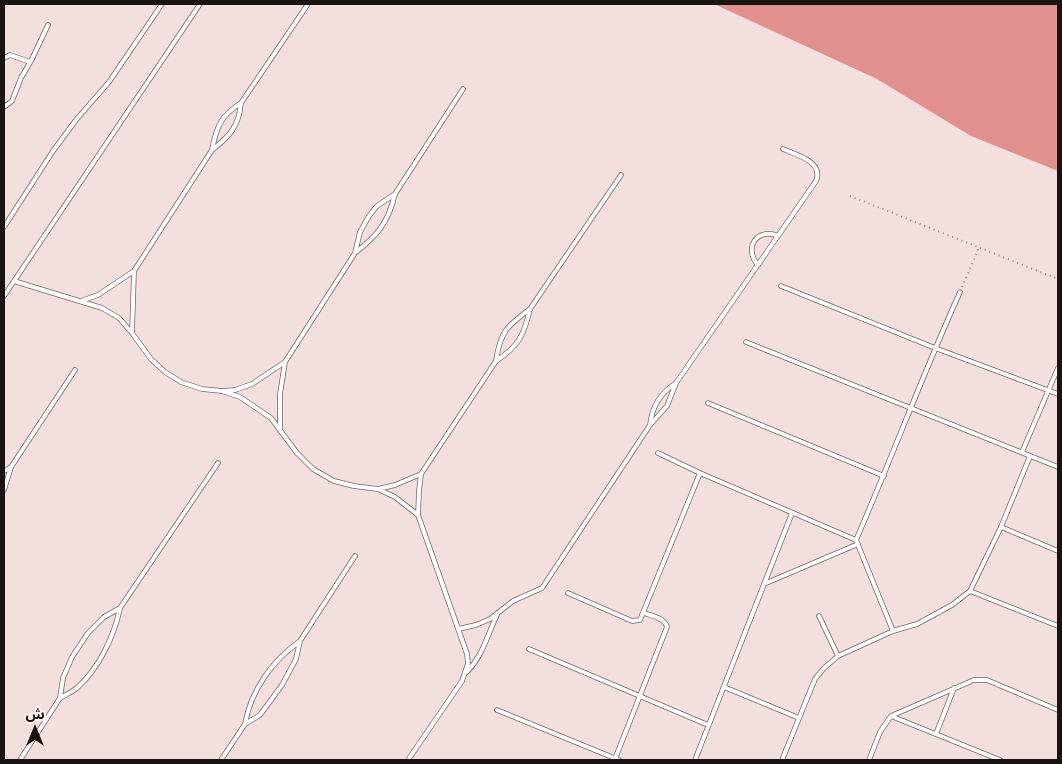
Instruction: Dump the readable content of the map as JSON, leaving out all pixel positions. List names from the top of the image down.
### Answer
{
  "north": "top"
}
